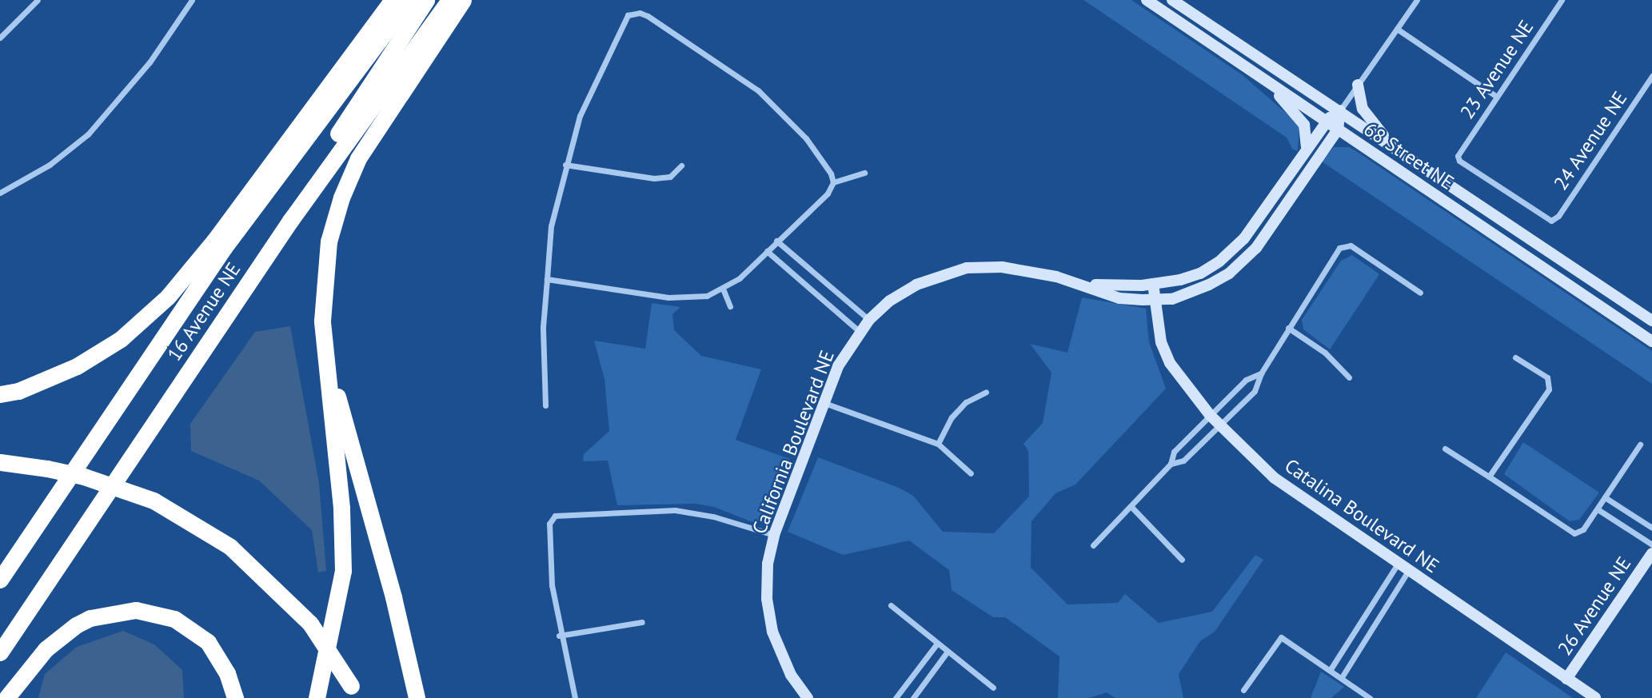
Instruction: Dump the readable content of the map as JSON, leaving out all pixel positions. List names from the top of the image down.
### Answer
{
  "streets": {
    "highway": ["16 Avenue NE"],
    "street": [
      "23 Avenue NE",
      "24 Avenue NE",
      "68 Street NE",
      "California Boulevard NE",
      "Catalina Boulevard NE",
      "26 Avenue NE"
    ]
  },
  "crossings": [
    ["23 Avenue NE", "24 Avenue NE"],
    ["68 Street NE", "California Boulevard NE"],
    ["California Boulevard NE", "Catalina Boulevard NE"],
    ["Catalina Boulevard NE", "26 Avenue NE"]
  ]
}
